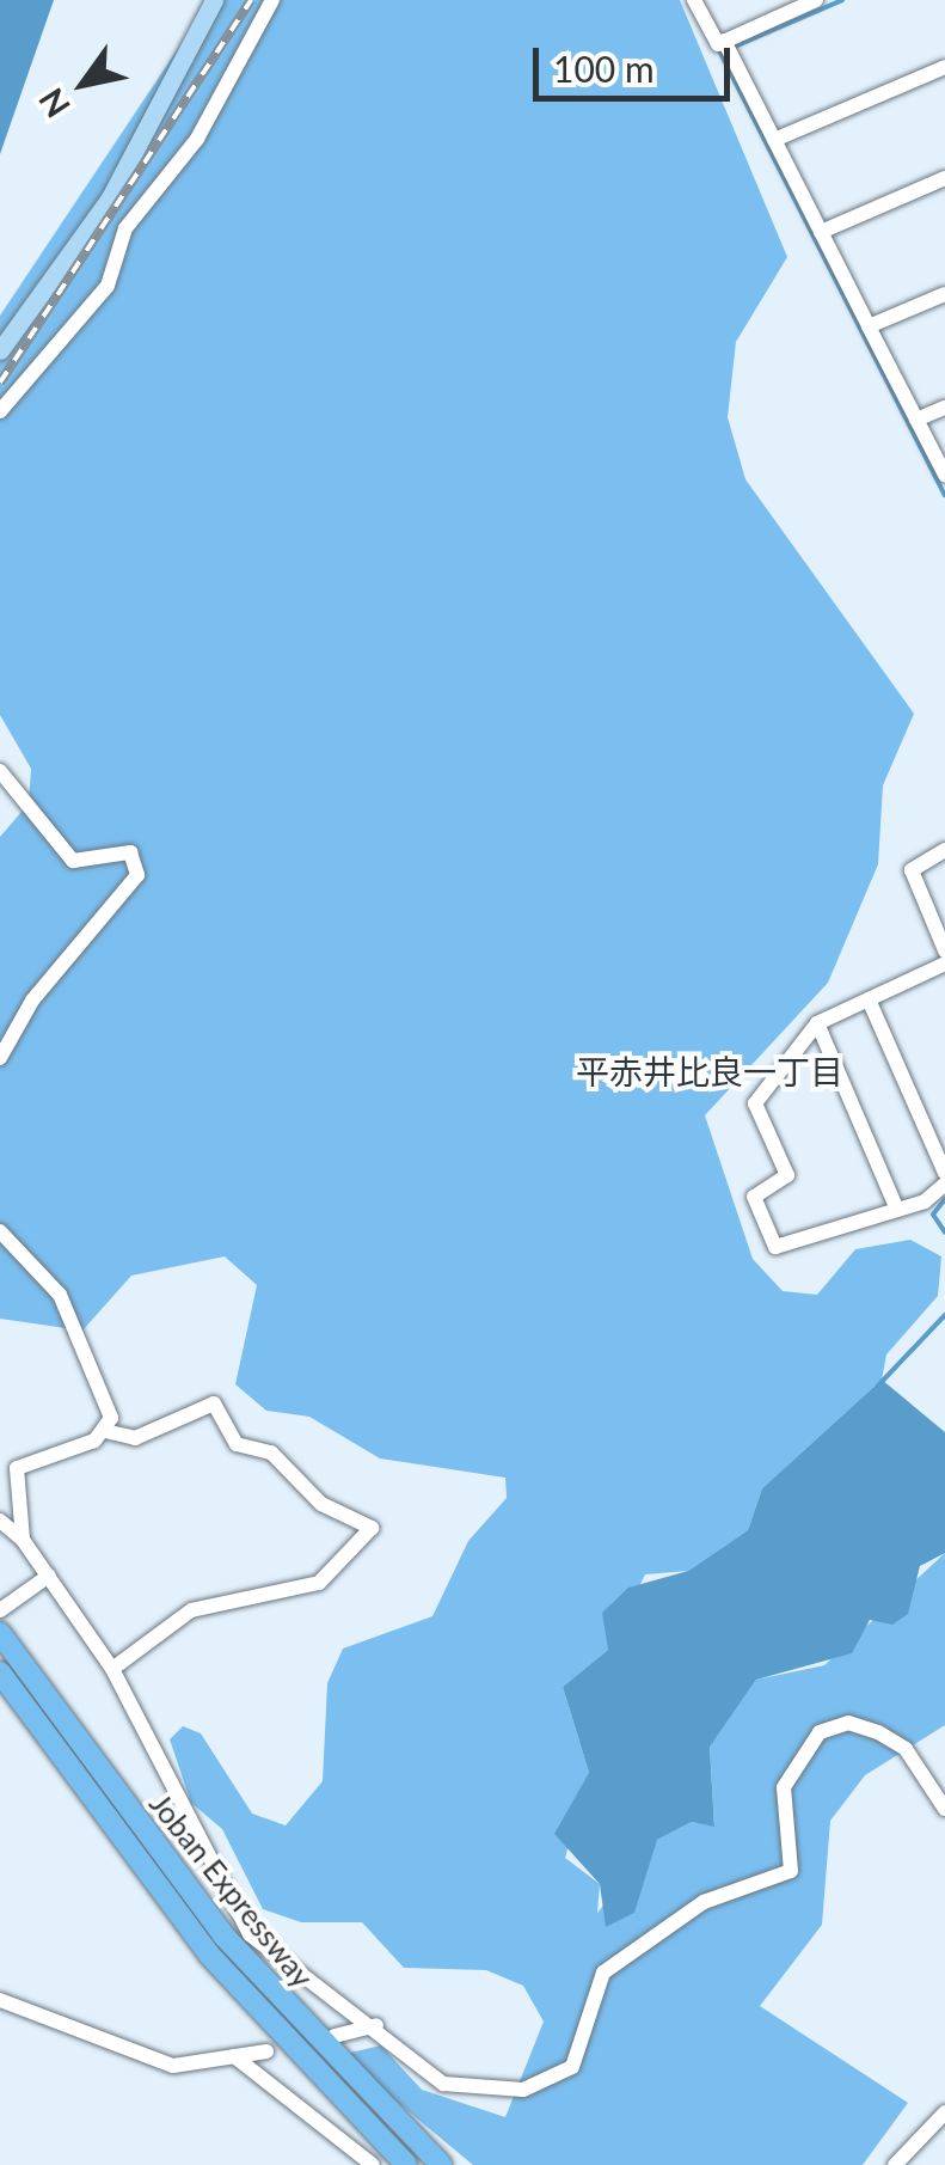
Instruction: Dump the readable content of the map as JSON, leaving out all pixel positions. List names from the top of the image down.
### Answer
{
  "streets": {
    "highway": ["Joban Expressway"]
  },
  "districts": ["平赤井比良一丁目"],
  "scale_bar": "100 m",
  "north": "bottom left"
}
